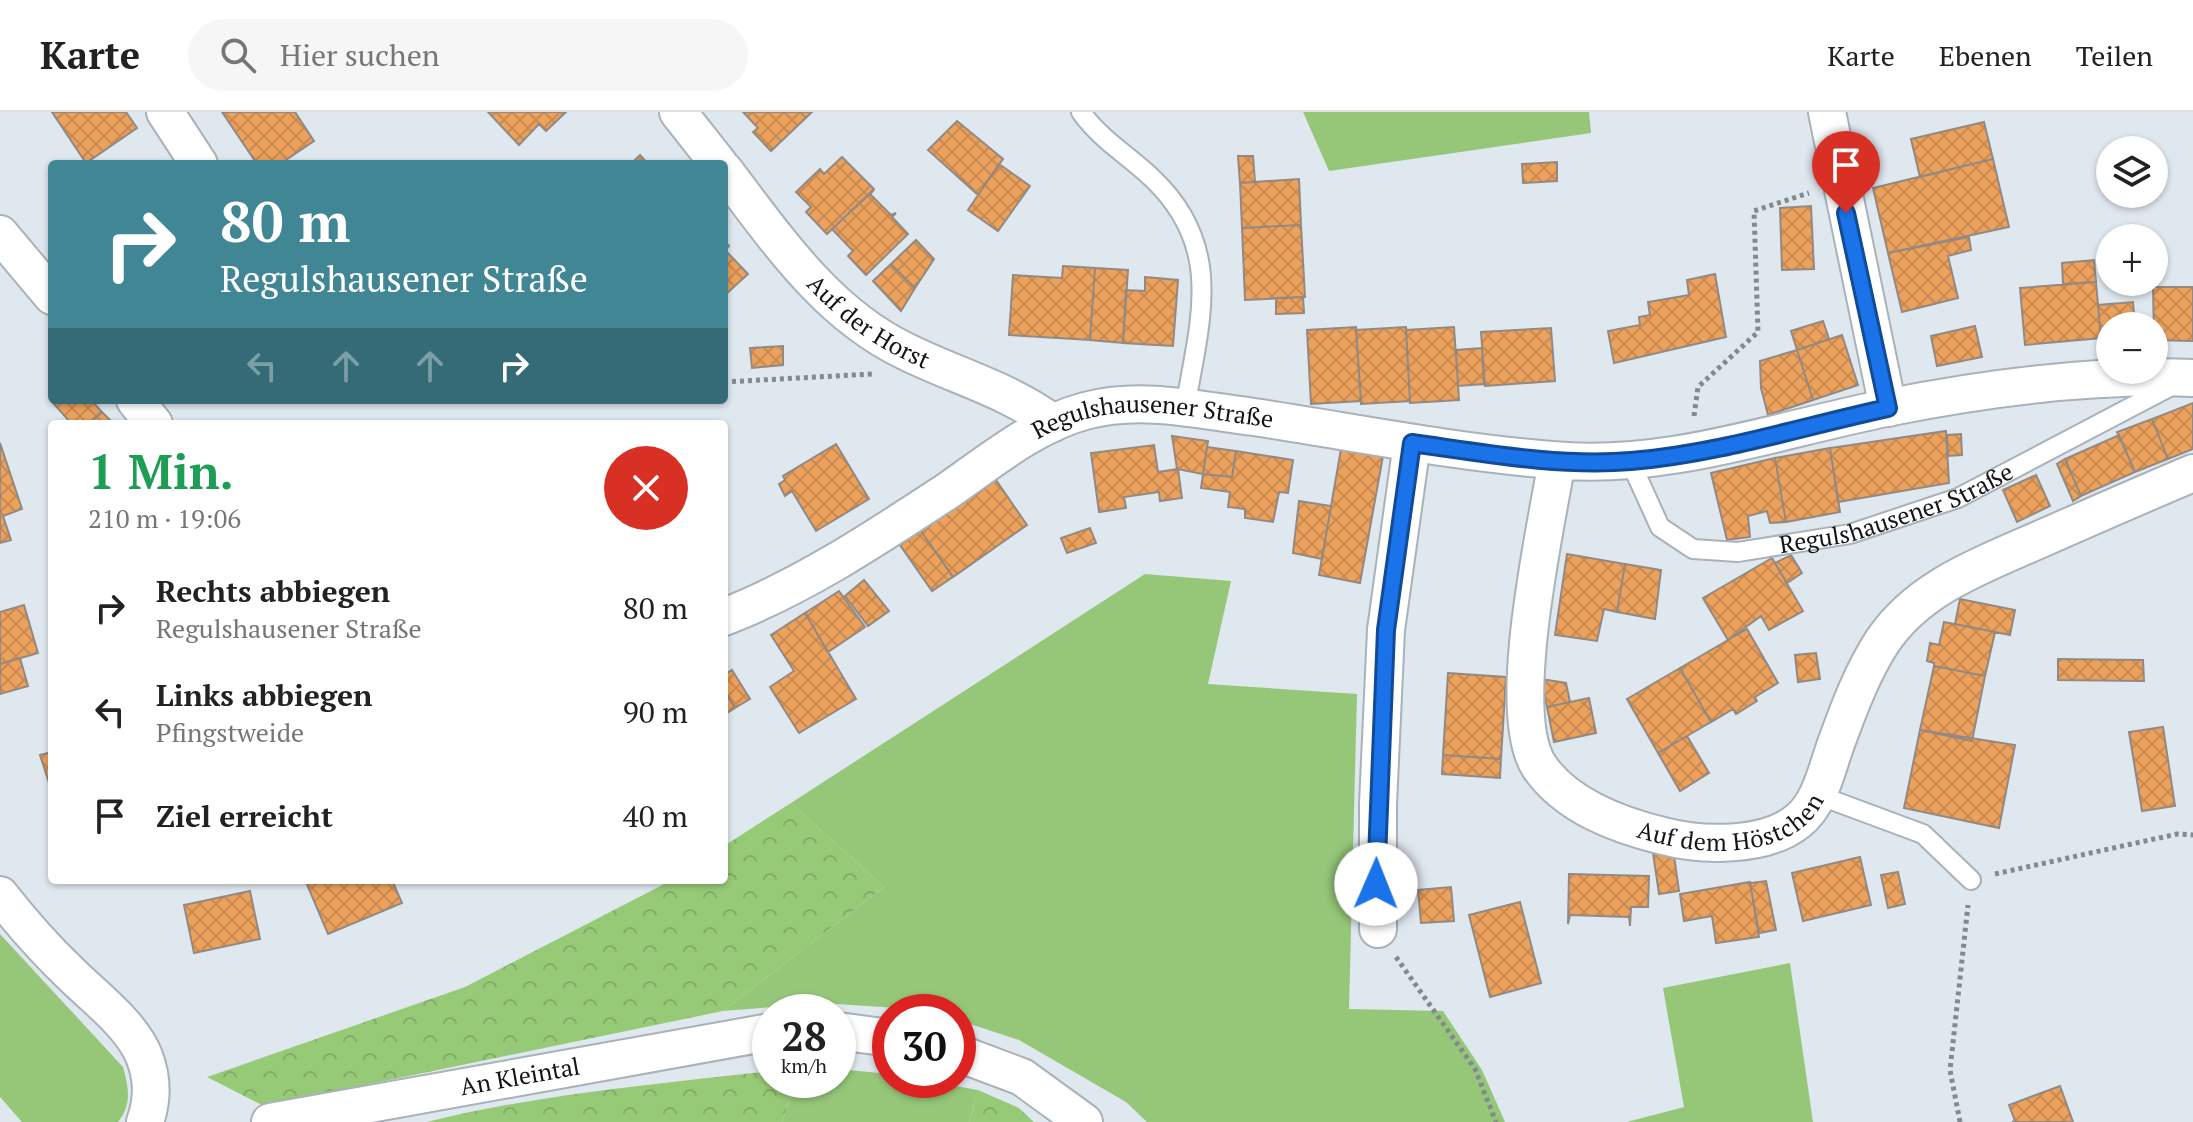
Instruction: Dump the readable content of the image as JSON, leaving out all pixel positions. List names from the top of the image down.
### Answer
{
  "streets": {
    "street": [
      "Auf der Horst",
      "Regulshausener Straße",
      "Auf dem Höstchen",
      "An Kleintal"
    ]
  },
  "crossings": [
    ["Auf der Horst", "Regulshausener Straße"],
    ["Regulshausener Straße", "Auf dem Höstchen"]
  ],
  "page": {
    "header": "Karte",
    "search": "Hier suchen",
    "nav": ["Karte", "Ebenen", "Teilen"],
    "map_buttons": ["+", "−"],
    "turn": ["80 m", "Regulshausener Straße"],
    "heading": ["1 Min.", "210 m · 19:06"],
    "list": [
      {
        "name": "Rechts abbiegen",
        "note": "Regulshausener Straße",
        "value": "80 m"
      },
      {
        "name": "Links abbiegen",
        "note": "Pfingstweide",
        "value": "90 m"
      },
      {
        "name": "Ziel erreicht",
        "value": "40 m"
      }
    ],
    "speed": "28 km/h",
    "limit": "30"
  }
}
